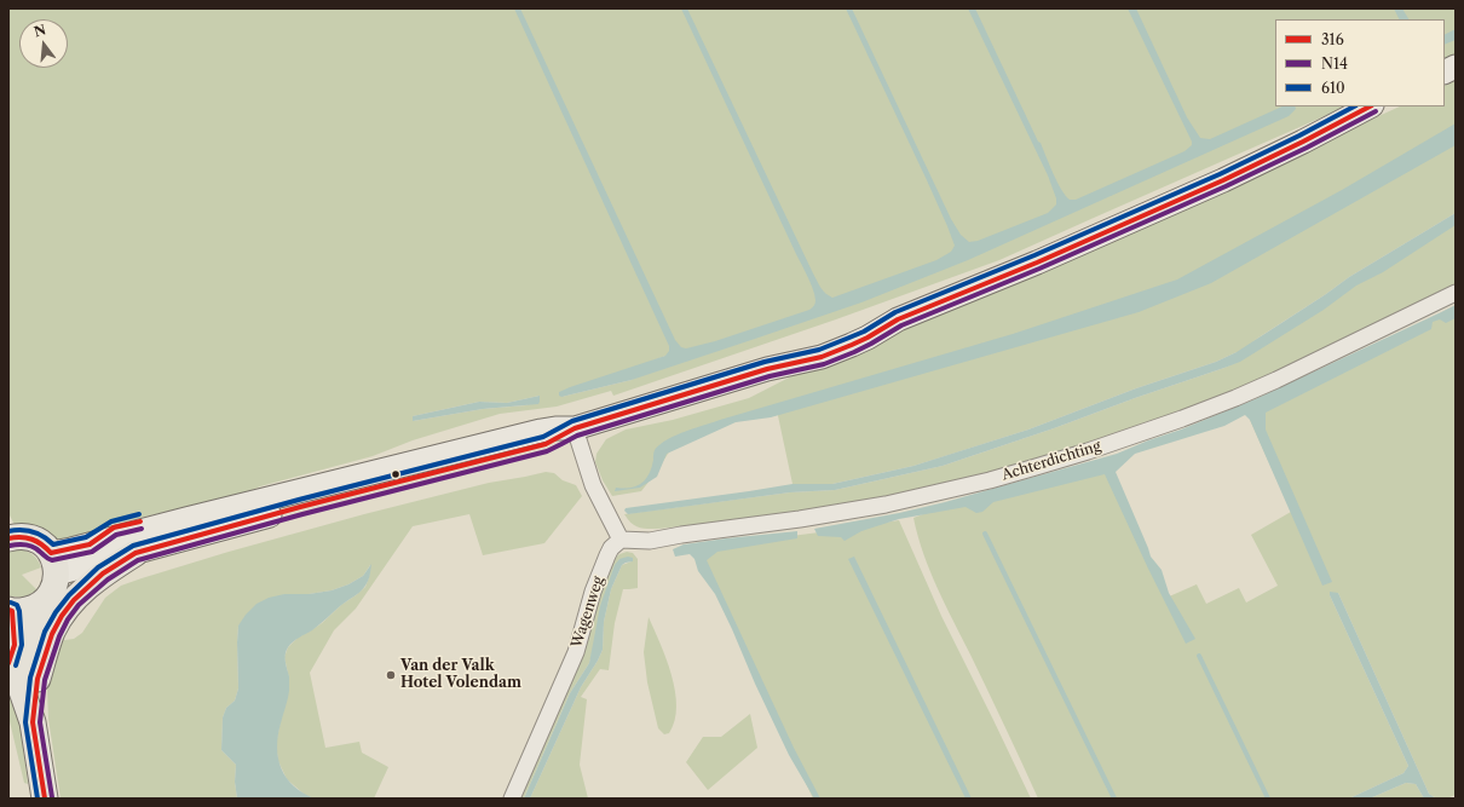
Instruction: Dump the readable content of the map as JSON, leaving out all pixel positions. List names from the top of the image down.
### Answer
{
  "streets": {
    "street": ["Achterdichting", "Wagenweg"]
  },
  "crossings": [
    ["Achterdichting", "Wagenweg"]
  ],
  "places": ["Van der Valk Hotel Volendam"],
  "lines": ["transit line 316", "transit line 610", "transit line N14"],
  "legend": ["316", "N14", "610"],
  "north": "top"
}
